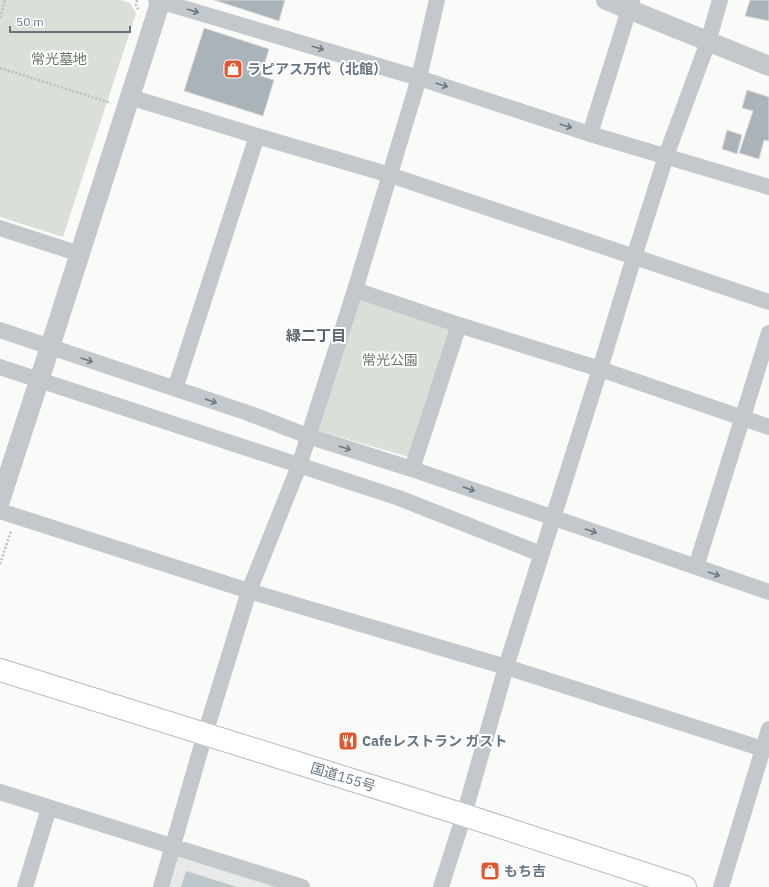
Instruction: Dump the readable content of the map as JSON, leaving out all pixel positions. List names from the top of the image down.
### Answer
{
  "streets": {
    "highway": ["国道155号"]
  },
  "districts": ["緑二丁目"],
  "parks": ["常光墓地", "常光公園"],
  "places": {
    "shop": ["ラピアス万代（北館）", "もち吉"],
    "restaurant": ["Cafeレストラン ガスト"]
  },
  "scale_bar": "50 m"
}
